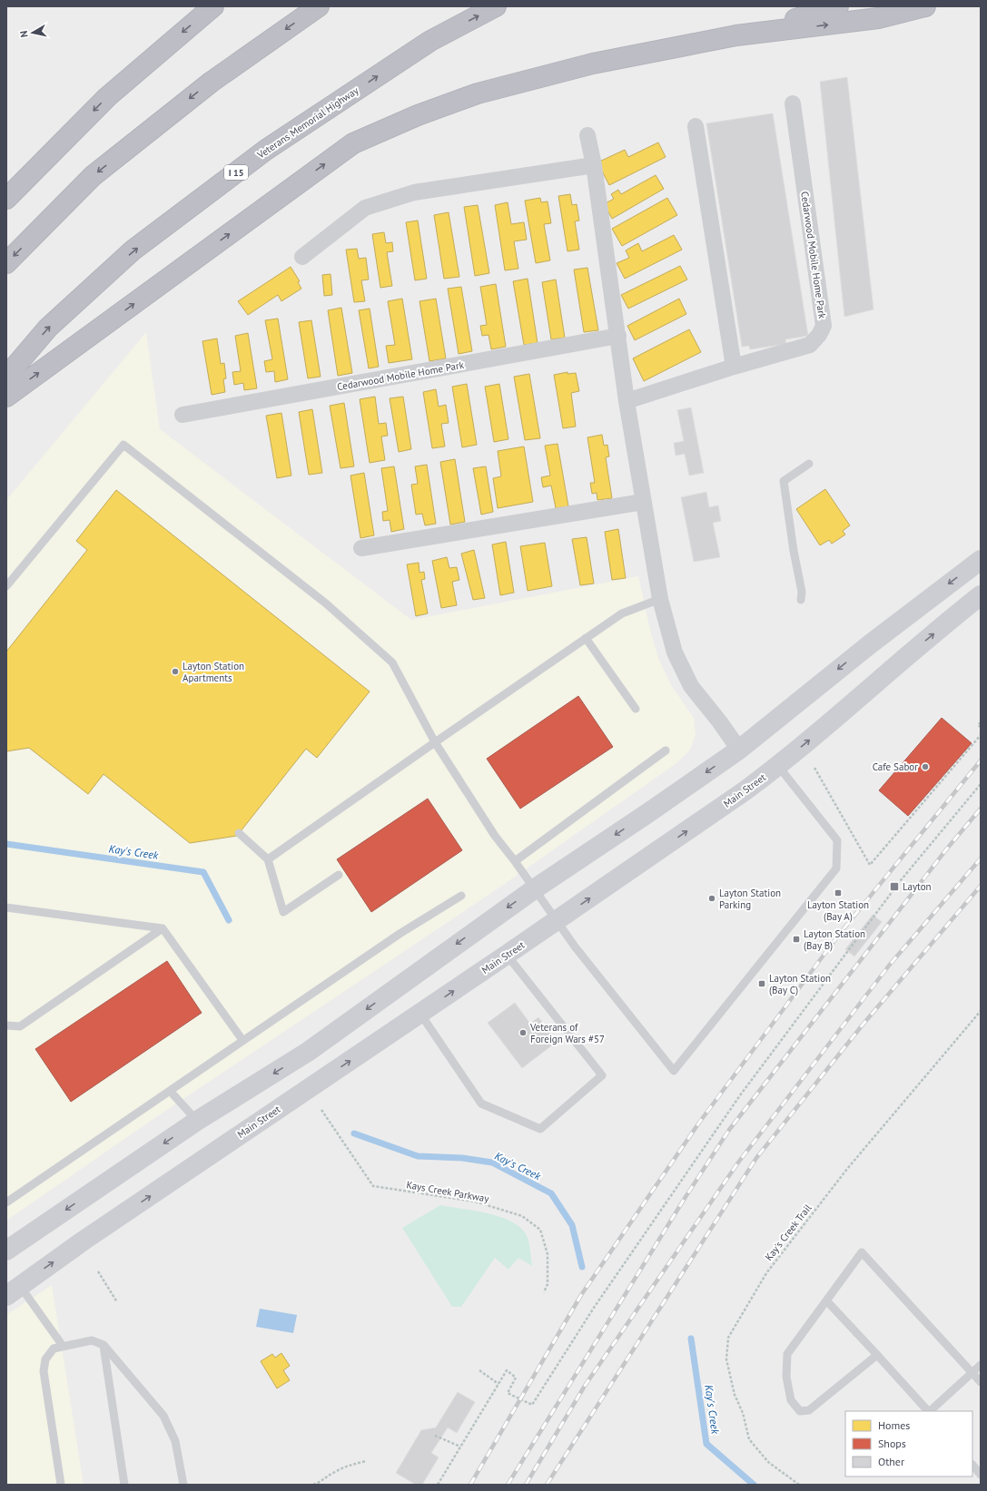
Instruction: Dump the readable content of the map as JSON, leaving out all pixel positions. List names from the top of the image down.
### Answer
{
  "streets": {
    "highway": ["Veterans Memorial Highway", "I 15"],
    "main road": ["Main Street"],
    "street": ["Cedarwood Mobile Home Park"],
    "path": ["Kays Creek Parkway", "Kay's Creek Trail"]
  },
  "water": ["Kay's Creek"],
  "places": {
    "other": [
      "Layton Station Apartments",
      "Cafe Sabor",
      "Layton Station Parking",
      "Veterans of Foreign Wars #57"
    ],
    "transit": [
      "Layton",
      "Layton Station (Bay A)",
      "Layton Station (Bay B)",
      "Layton Station (Bay C)"
    ]
  },
  "legend": ["Homes", "Shops", "Other"],
  "north": "left"
}
